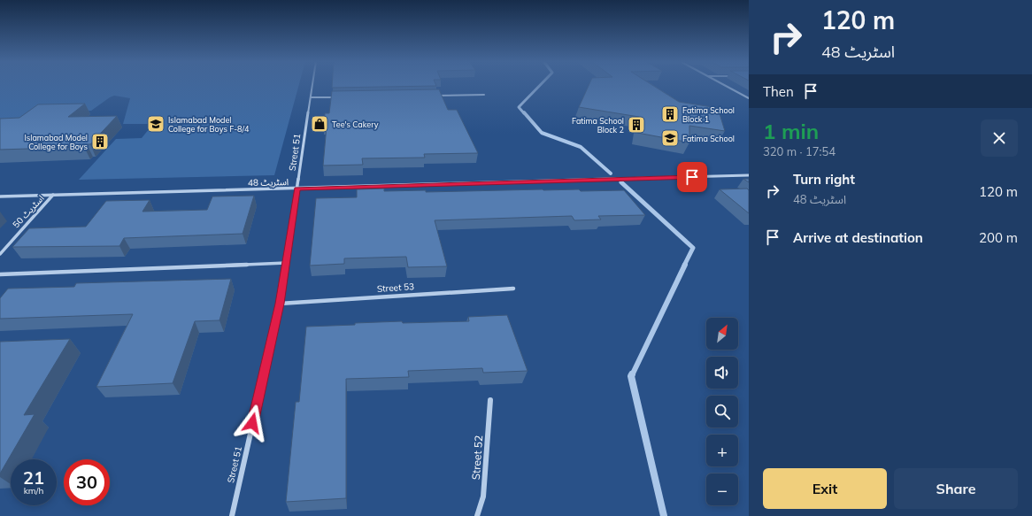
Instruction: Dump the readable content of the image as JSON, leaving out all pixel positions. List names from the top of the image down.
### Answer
{
  "streets": {
    "street": [
      "Street 51",
      "اسٹریٹ 48",
      "اسٹریٹ 50",
      "Street 53",
      "Street 52"
    ]
  },
  "crossings": [
    ["Street 51", "اسٹریٹ 48"],
    ["Street 51", "Street 53"],
    ["اسٹریٹ 48", "اسٹریٹ 50"]
  ],
  "places": {
    "building": ["Fatima School Block 1", "Fatima School Block 2", "Islamabad Model College for Boys"],
    "school or university": ["Islamabad Model College for Boys F-8/4", "Fatima School"],
    "shop": ["Tee's Cakery"]
  },
  "north": "top right",
  "page": {
    "turn": ["120 m", "اسٹریٹ 48"],
    "then": "Then",
    "heading": ["1 min", "320 m · 17:54"],
    "list": [
      {
        "name": "Turn right",
        "note": "اسٹریٹ 48",
        "value": "120 m"
      },
      {
        "name": "Arrive at destination",
        "value": "200 m"
      }
    ],
    "map_buttons": ["+", "−"],
    "speed": "21 km/h",
    "limit": "30",
    "buttons": ["Exit", "Share"]
  }
}
